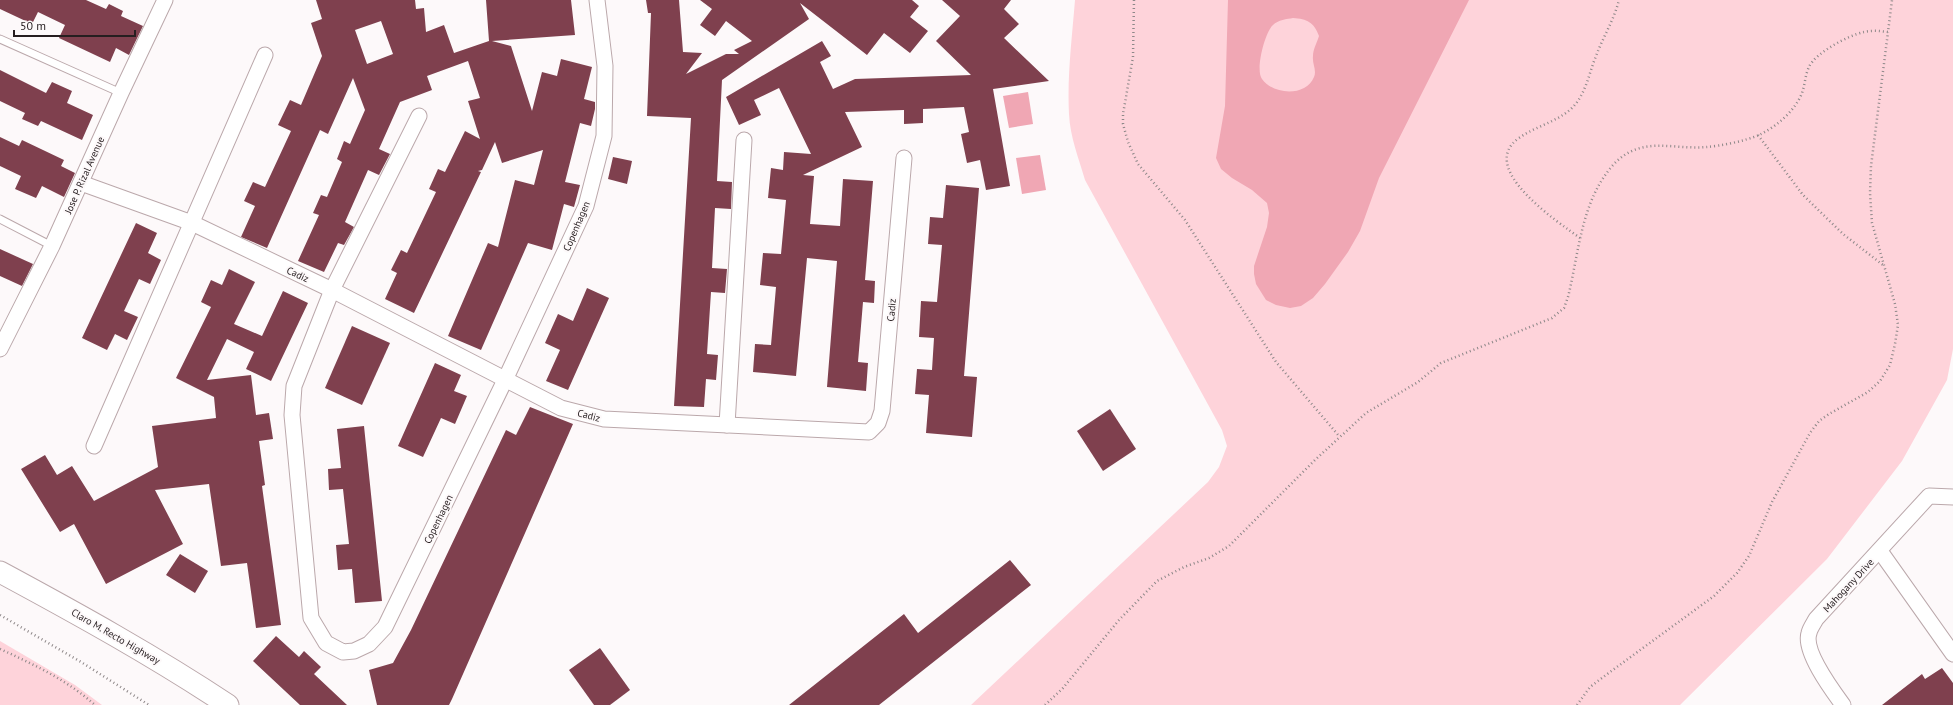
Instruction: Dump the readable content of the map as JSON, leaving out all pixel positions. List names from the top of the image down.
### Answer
{
  "streets": {
    "main road": ["Claro M. Recto Highway"],
    "street": [
      "Jose P. Rizal Avenue",
      "Copenhagen",
      "Cadiz",
      "Mahogany Drive"
    ]
  },
  "crossings": [
    ["Jose P. Rizal Avenue", "Cadiz"],
    ["Copenhagen", "Cadiz"]
  ],
  "scale_bar": "50 m"
}
